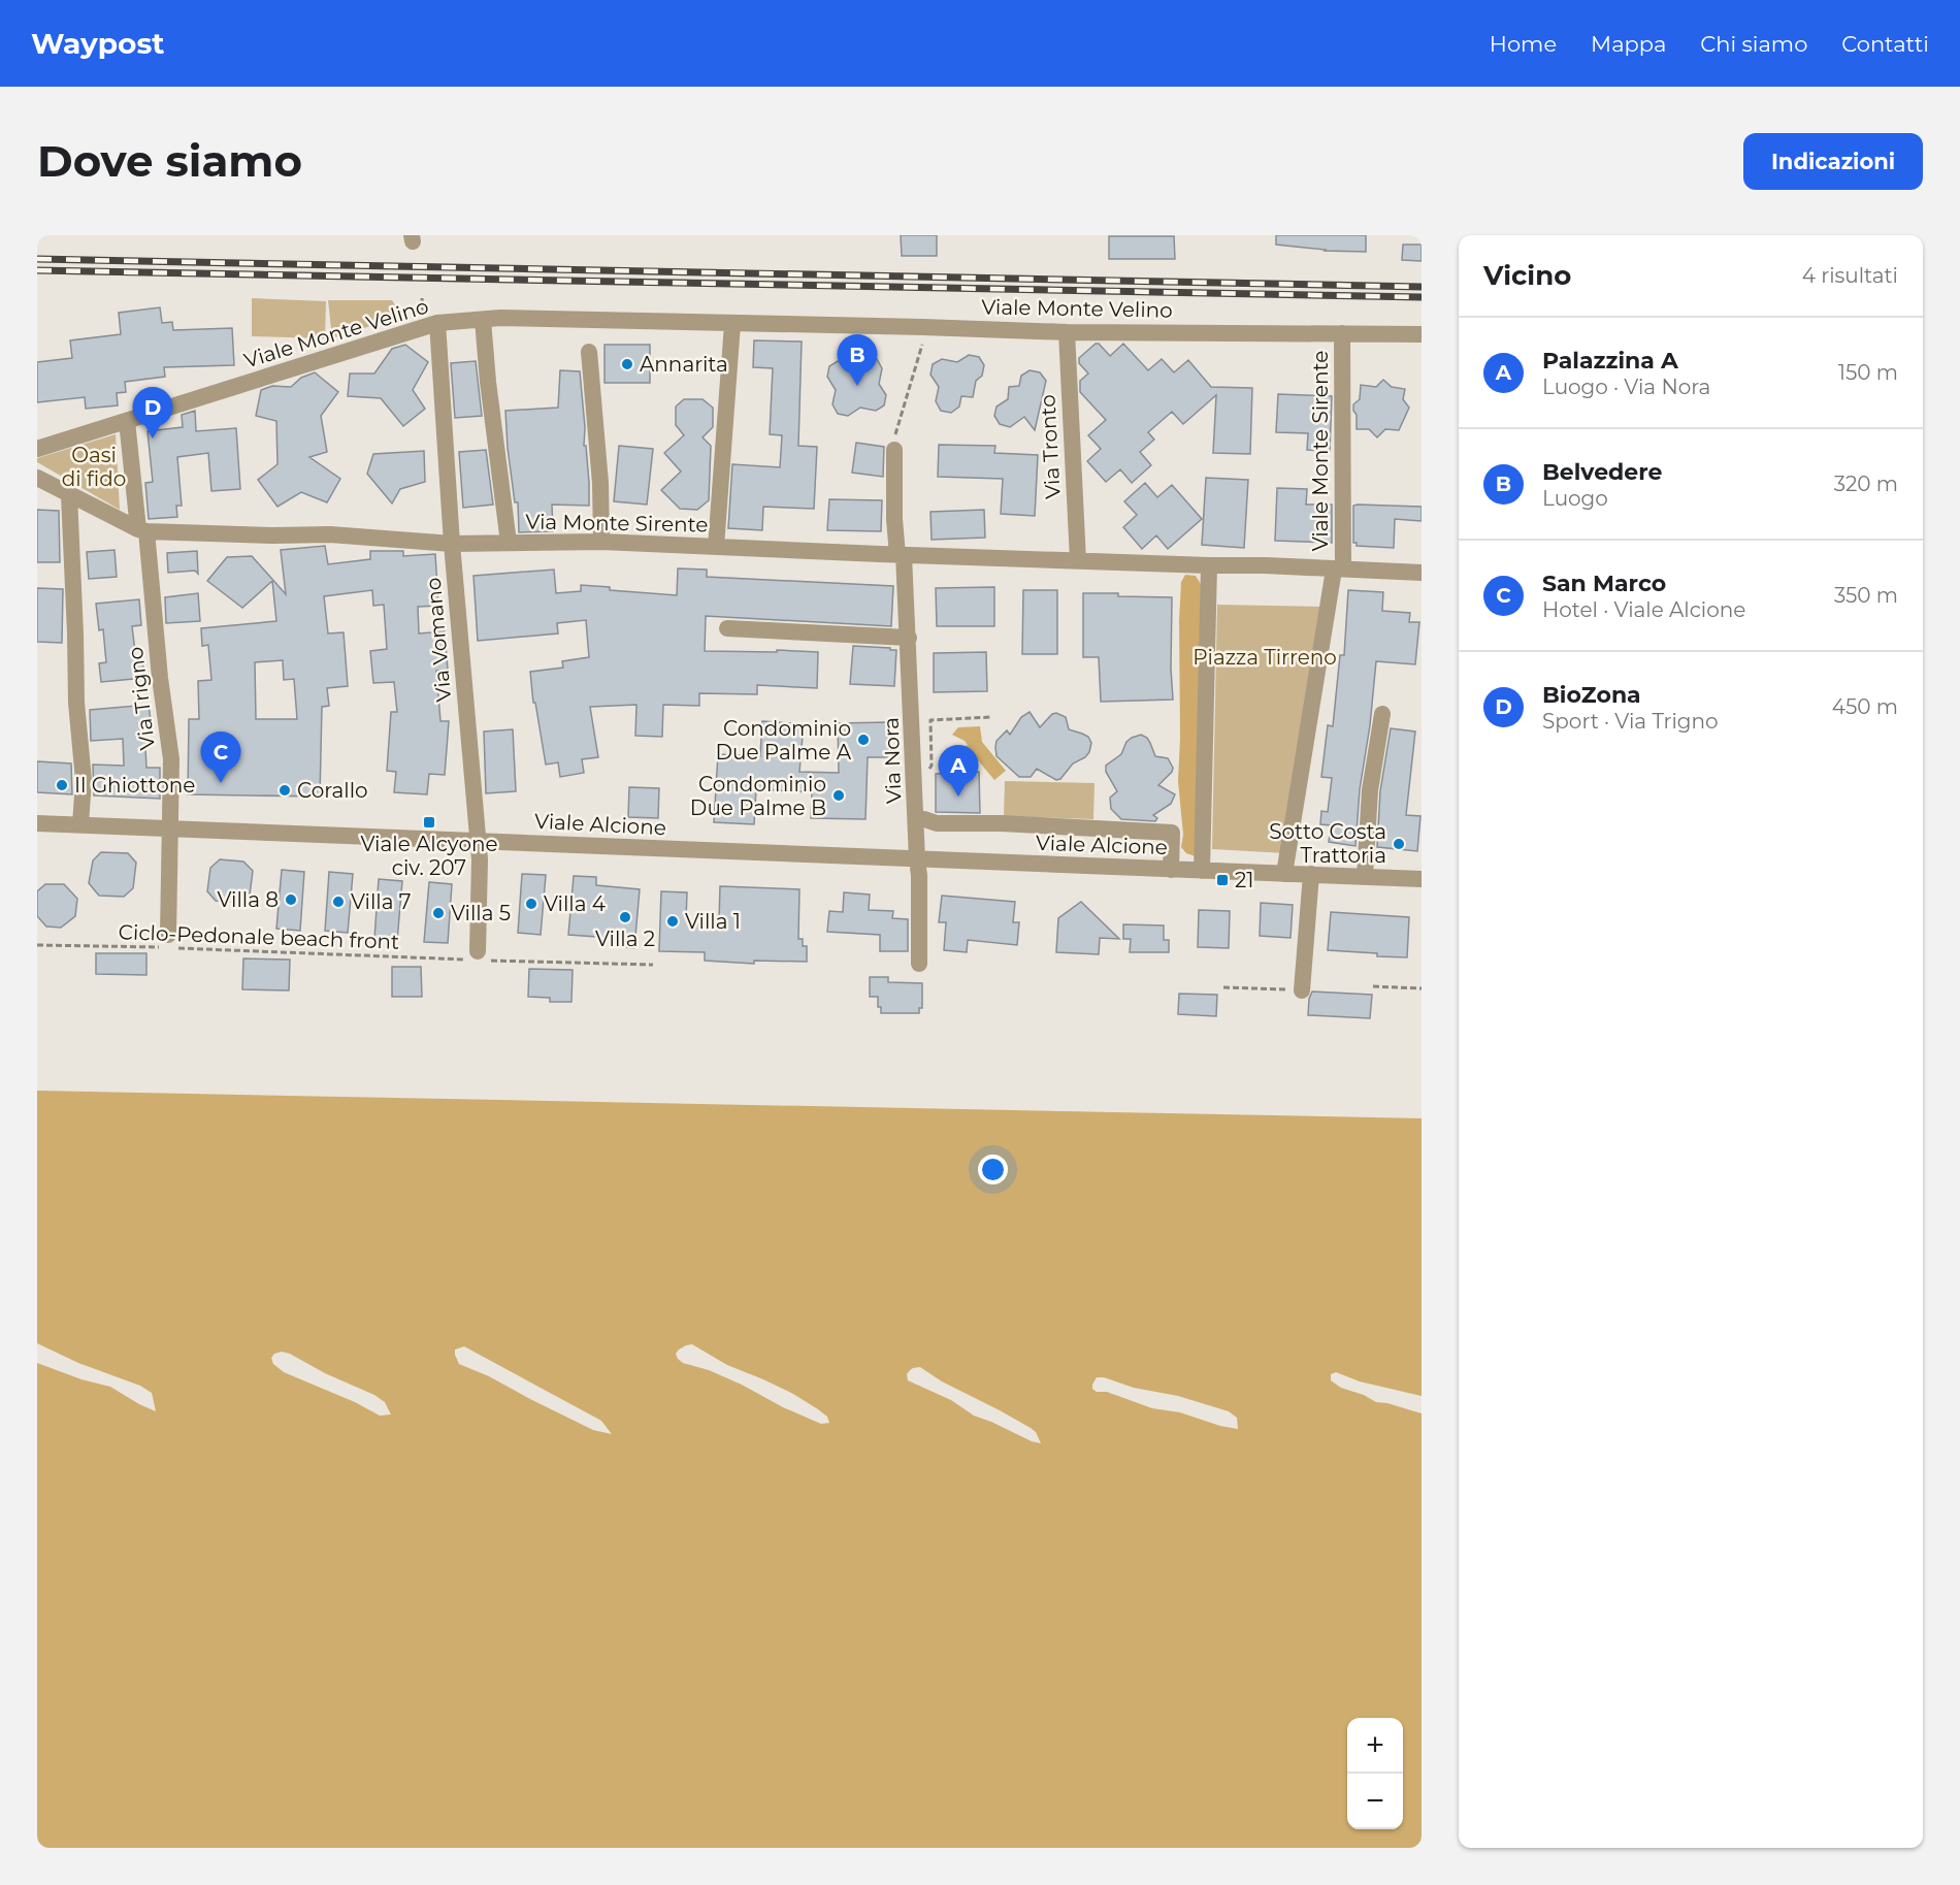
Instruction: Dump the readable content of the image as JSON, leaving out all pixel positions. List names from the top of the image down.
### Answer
{
  "streets": {
    "street": [
      "Viale Monte Velino",
      "Via Tronto",
      "Viale Monte Sirente",
      "Via Monte Sirente",
      "Via Vomano",
      "Via Trigno",
      "Via Nora",
      "Viale Alcione"
    ],
    "path": ["Ciclo-Pedonale beach front"]
  },
  "crossings": [
    ["Viale Monte Velino", "Via Tronto"],
    ["Viale Monte Velino", "Viale Monte Sirente"],
    ["Viale Monte Velino", "Via Vomano"],
    ["Viale Monte Velino", "Via Trigno"],
    ["Via Tronto", "Via Monte Sirente"],
    ["Viale Monte Sirente", "Via Monte Sirente"],
    ["Via Monte Sirente", "Via Vomano"],
    ["Via Monte Sirente", "Via Trigno"],
    ["Via Monte Sirente", "Via Nora"],
    ["Via Vomano", "Viale Alcione"],
    ["Via Vomano", "Ciclo-Pedonale beach front"],
    ["Via Trigno", "Viale Alcione"],
    ["Via Nora", "Viale Alcione"]
  ],
  "parks": ["Oasi di fido", "Piazza Tirreno"],
  "places": {
    "other": [
      "Annarita",
      "Condominio Due Palme A",
      "Il Ghiottone",
      "Corallo",
      "Condominio Due Palme B",
      "Sotto Costa Trattoria",
      "Villa 8",
      "Villa 7",
      "Villa 4",
      "Villa 5",
      "Villa 2",
      "Villa 1"
    ],
    "transit": ["Viale Alcyone civ. 207", "21"]
  },
  "page": {
    "header": "Waypost",
    "nav": [
      "Home",
      "Mappa",
      "Chi siamo",
      "Contatti"
    ],
    "buttons": "Indicazioni",
    "title": "Dove siamo",
    "heading": ["Vicino", "4 risultati"],
    "list": [
      {
        "mark": "A",
        "name": "Palazzina A",
        "note": "Luogo · Via Nora",
        "value": "150 m"
      },
      {
        "mark": "B",
        "name": "Belvedere",
        "note": "Luogo",
        "value": "320 m"
      },
      {
        "mark": "C",
        "name": "San Marco",
        "note": "Hotel · Viale Alcione",
        "value": "350 m"
      },
      {
        "mark": "D",
        "name": "BioZona",
        "note": "Sport · Via Trigno",
        "value": "450 m"
      }
    ],
    "pins": [
      "B",
      "D",
      "C",
      "A"
    ],
    "map_buttons": ["+", "−"]
  }
}
